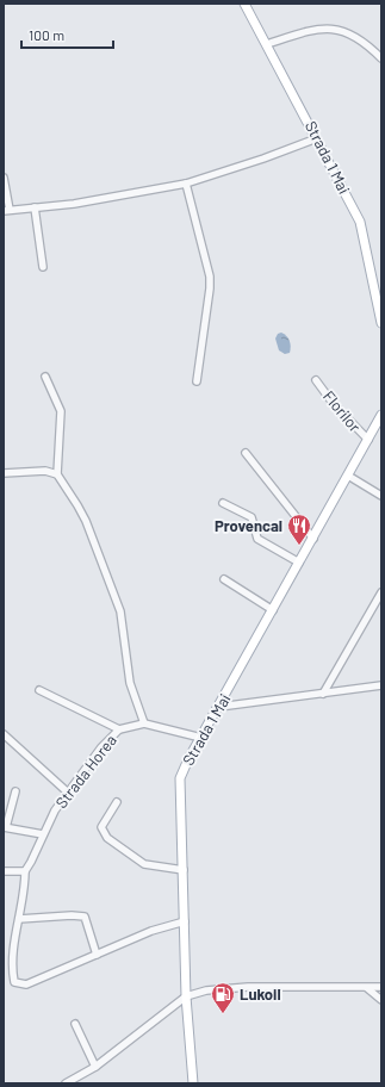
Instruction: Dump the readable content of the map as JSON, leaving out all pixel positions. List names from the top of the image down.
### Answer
{
  "streets": {
    "main road": ["Strada 1 Mai"],
    "street": ["Florilor", "Strada Horea"]
  },
  "crossings": [
    ["Strada 1 Mai", "Florilor"],
    ["Strada 1 Mai", "Strada Horea"]
  ],
  "places": {
    "restaurant": ["Provencal"],
    "fuel station": ["Lukoil"]
  },
  "scale_bar": "100 m"
}
